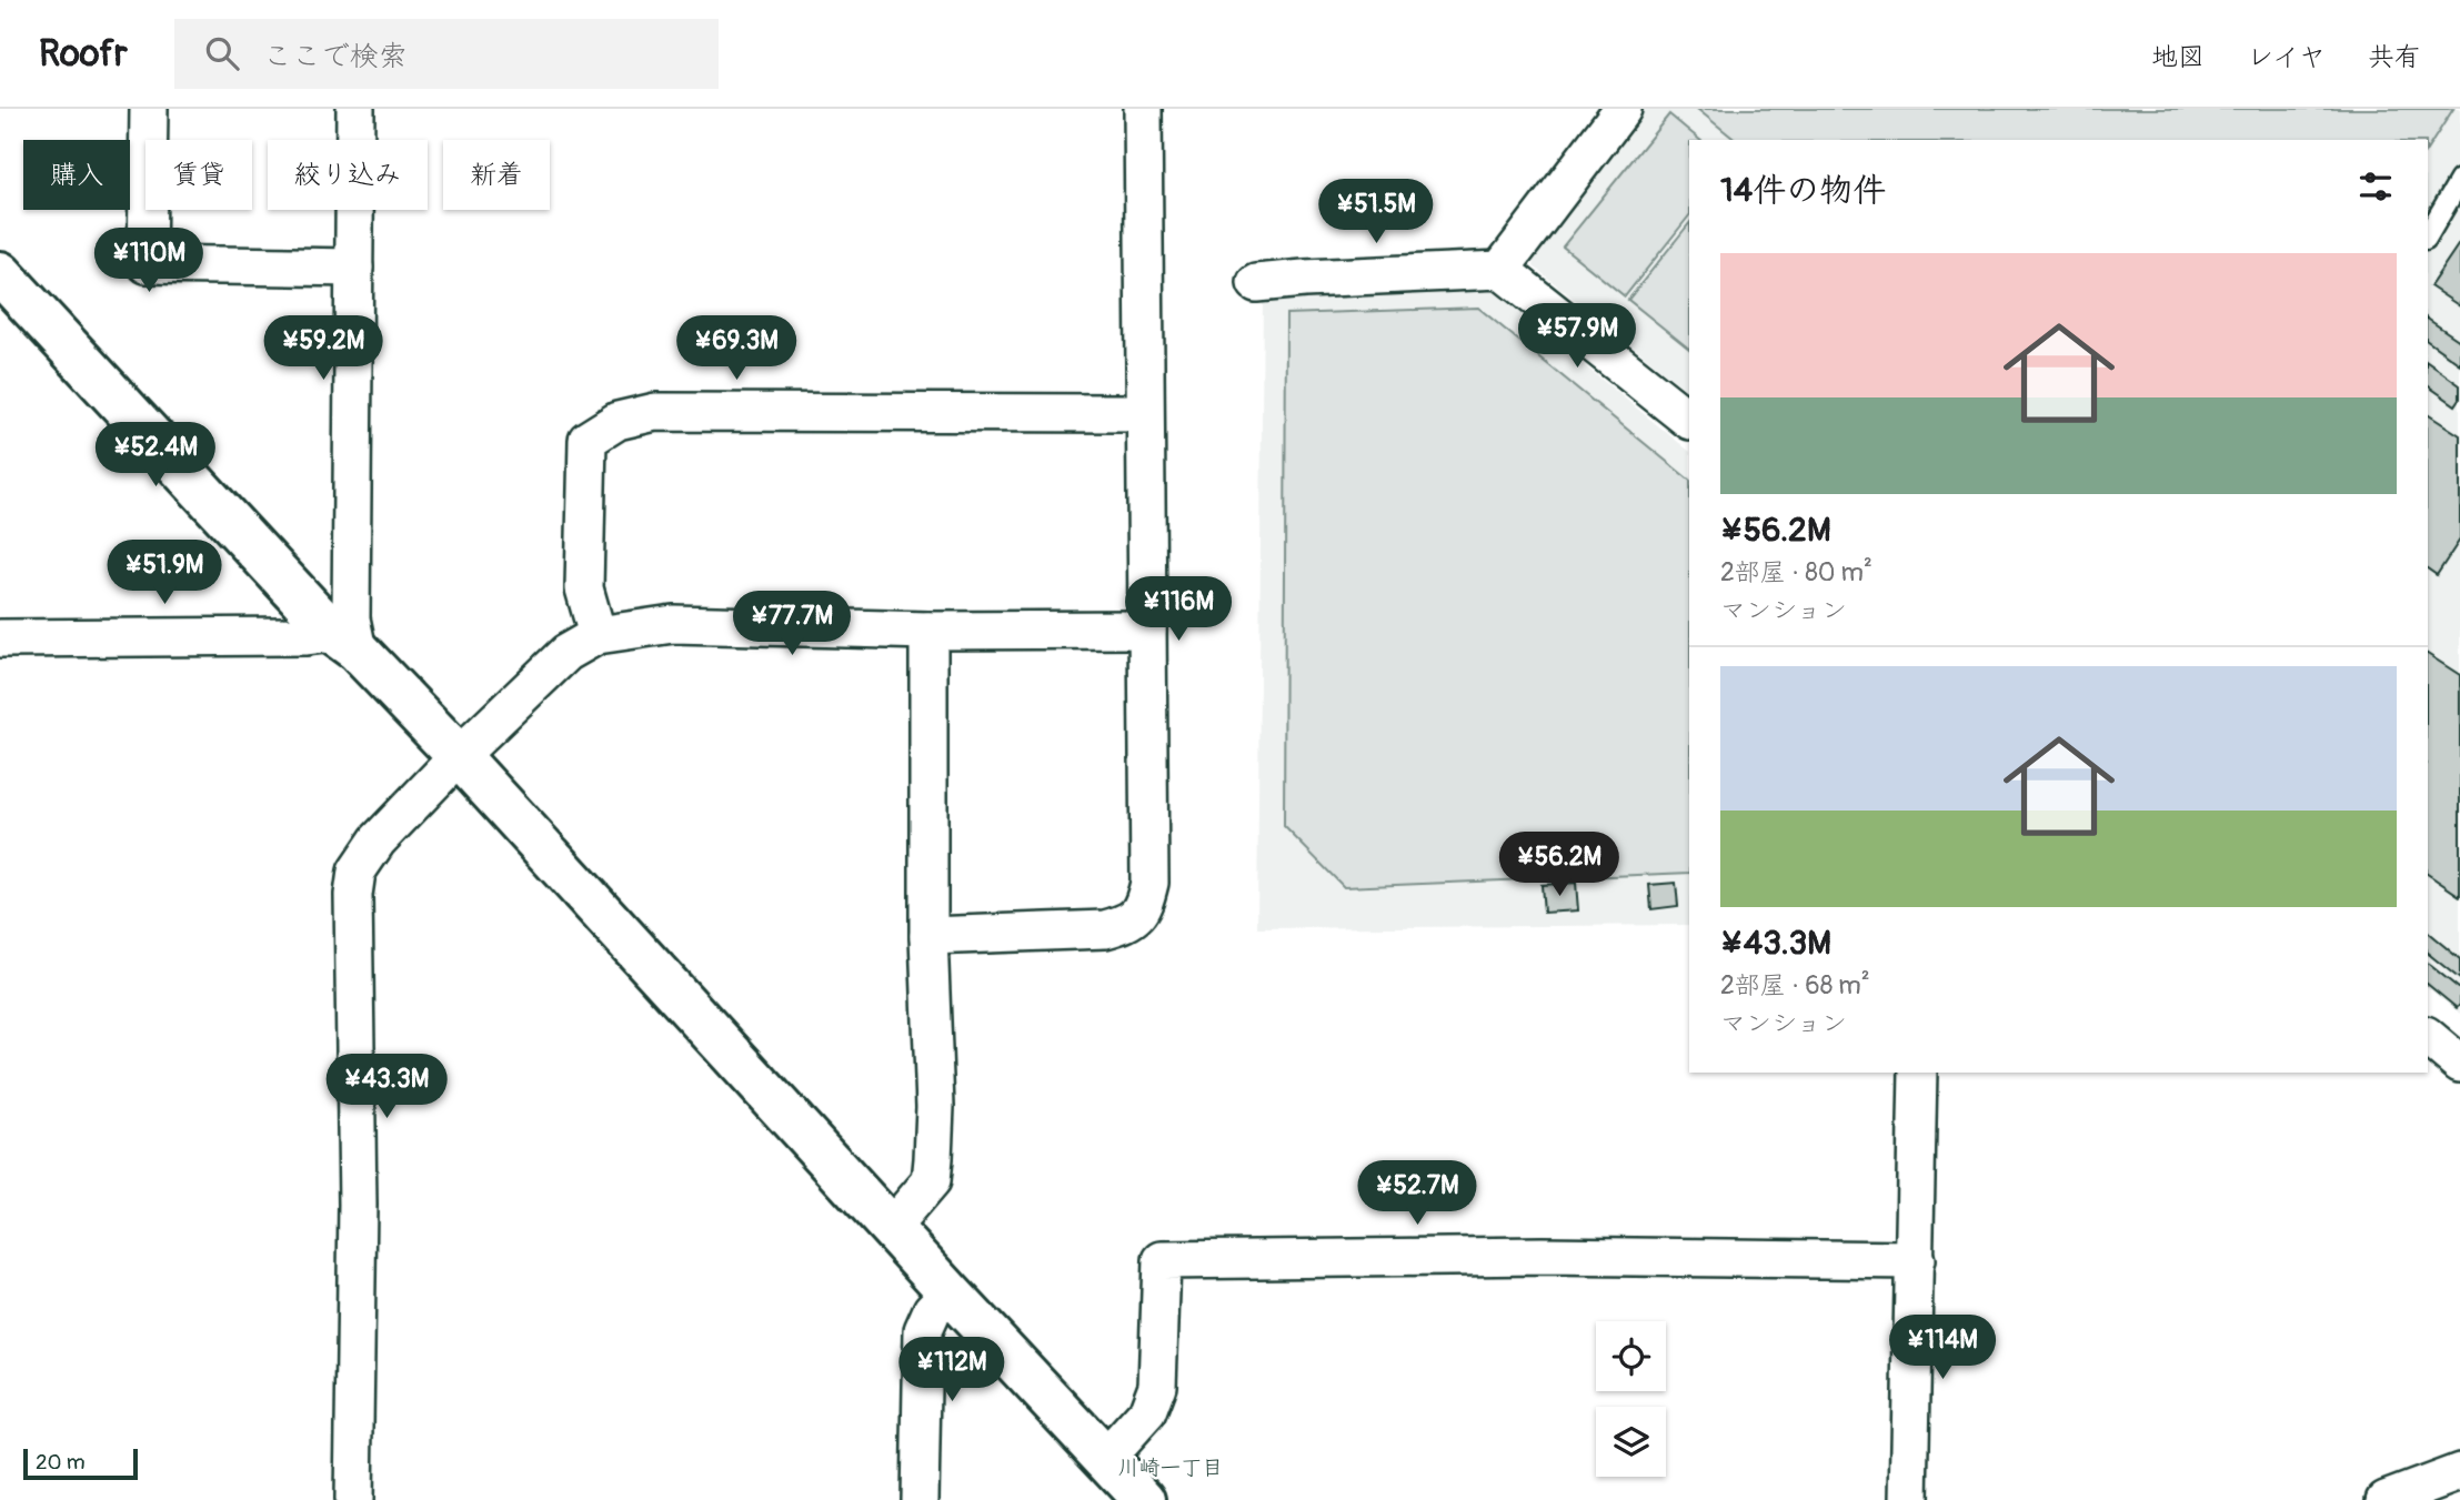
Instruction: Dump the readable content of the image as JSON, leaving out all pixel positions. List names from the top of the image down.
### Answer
{
  "districts": ["川崎一丁目"],
  "scale_bar": "20 m",
  "page": {
    "header": "Roofr",
    "search": "ここで検索",
    "nav": ["地図", "レイヤ", "共有"],
    "chip": [
      "購入",
      "賃貸",
      "絞り込み",
      "新着"
    ],
    "heading": "14件の物件",
    "price": [
      "¥51.5M",
      "¥110M",
      "¥57.9M",
      "¥59.2M",
      "¥69.3M",
      "¥52.4M",
      "¥51.9M",
      "¥116M",
      "¥77.7M",
      "¥56.2M",
      "¥43.3M",
      "¥52.7M",
      "¥114M",
      "¥112M"
    ],
    "list": [
      {
        "name": "¥56.2M",
        "note": "2部屋 · 80 m² · マンション"
      },
      {
        "name": "¥43.3M",
        "note": "2部屋 · 68 m² · マンション"
      }
    ],
    "scale": "20 m"
  }
}
